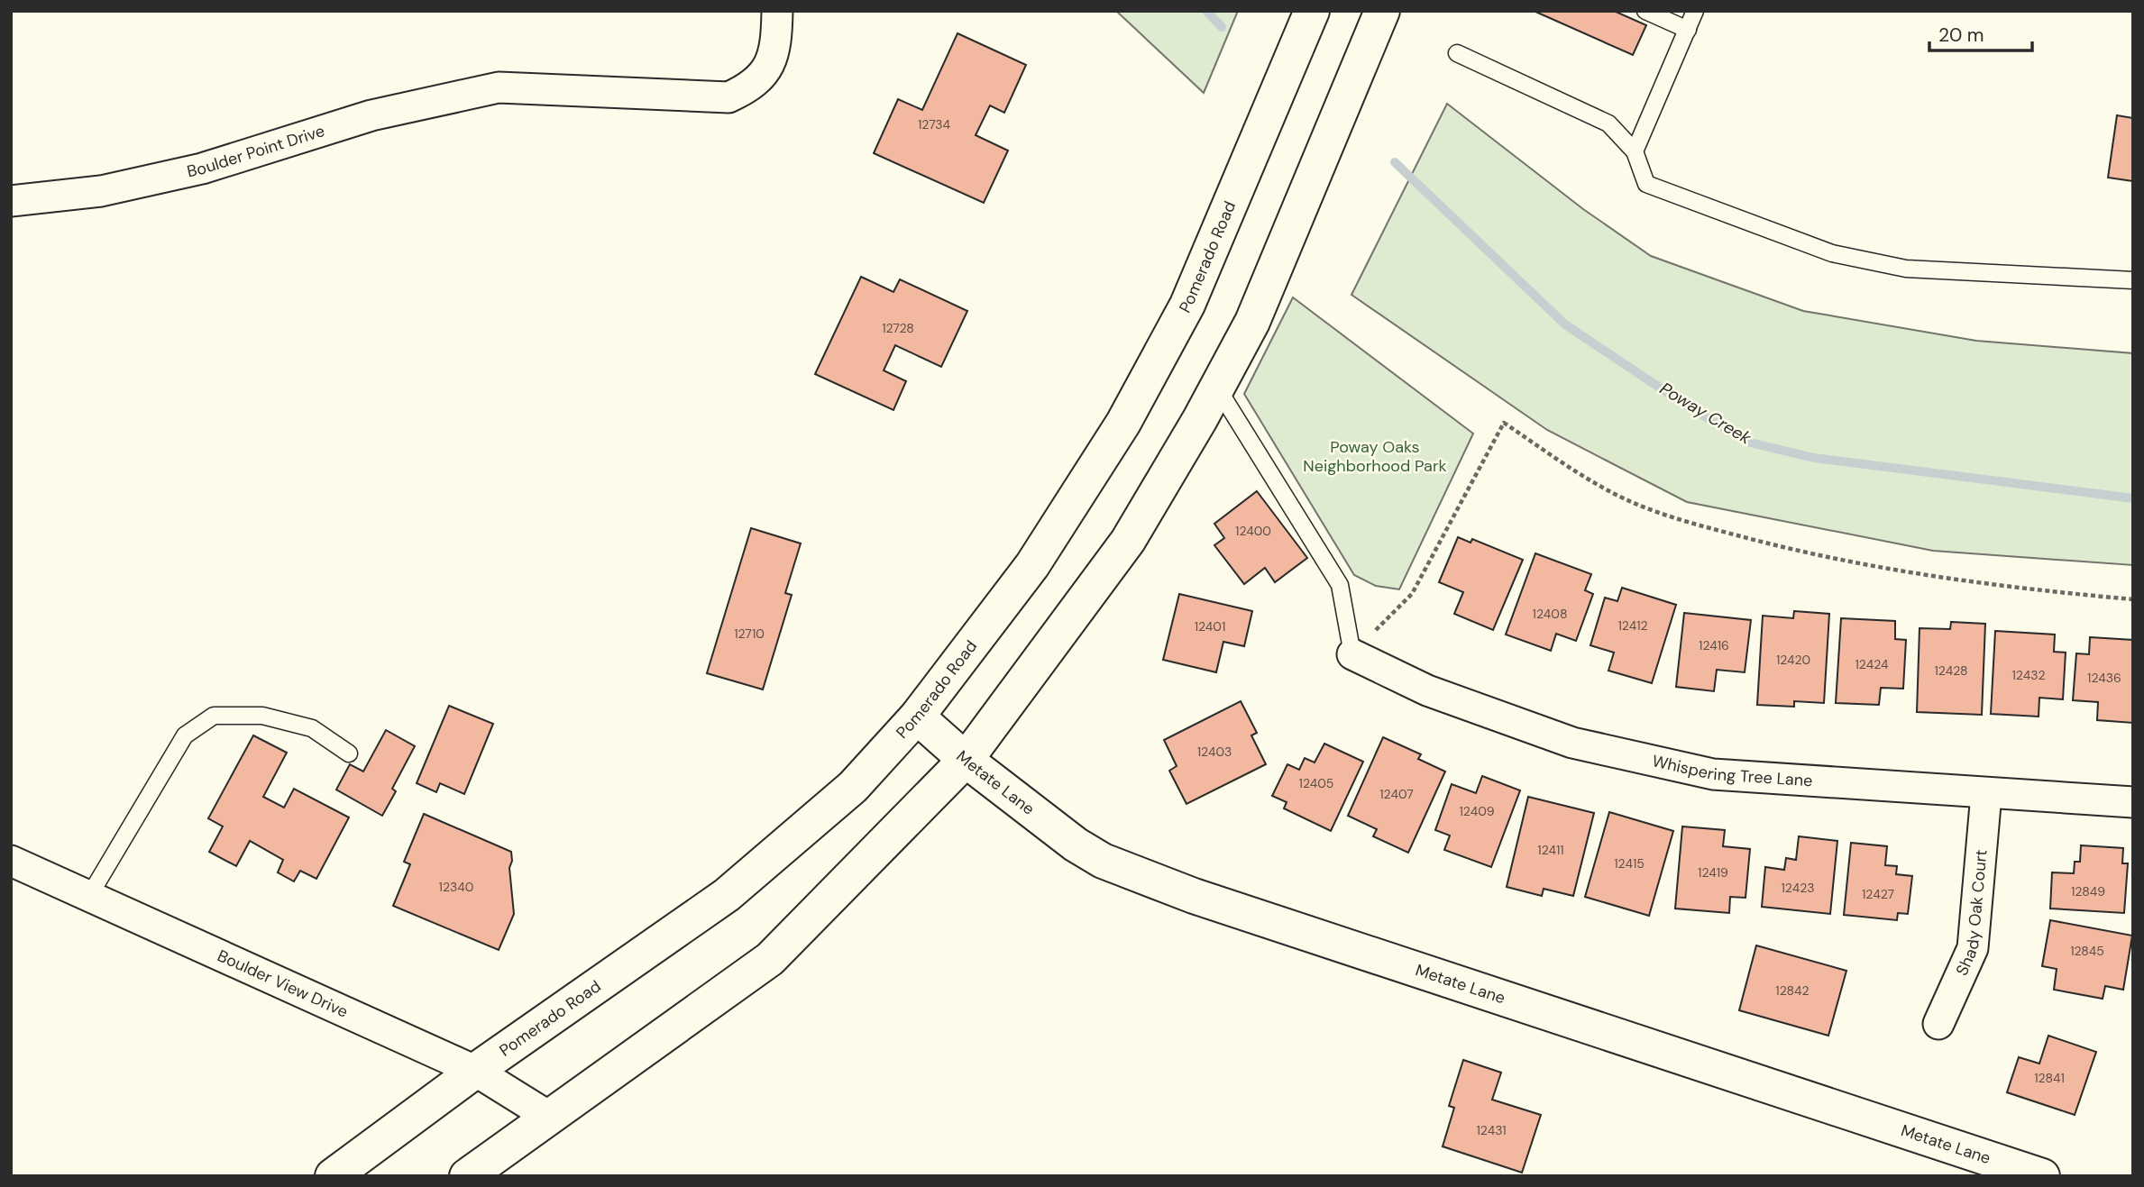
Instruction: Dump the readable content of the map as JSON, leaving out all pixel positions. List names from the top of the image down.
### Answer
{
  "streets": {
    "main road": ["Pomerado Road", "Metate Lane"],
    "street": [
      "Boulder Point Drive",
      "Whispering Tree Lane",
      "Shady Oak Court",
      "Boulder View Drive"
    ]
  },
  "crossings": [
    ["Pomerado Road", "Metate Lane"],
    ["Pomerado Road", "Boulder View Drive"],
    ["Whispering Tree Lane", "Shady Oak Court"]
  ],
  "water": ["Poway Creek"],
  "parks": ["Poway Oaks Neighborhood Park"],
  "house_numbers": [
    "12734",
    "12728",
    "12400",
    "12408",
    "12412",
    "12401",
    "12710",
    "12416",
    "12420",
    "12424",
    "12428",
    "12432",
    "12436",
    "12403",
    "12405",
    "12407",
    "12409",
    "12411",
    "12415",
    "12419",
    "12340",
    "12423",
    "12849",
    "12427",
    "12845",
    "12842",
    "12841",
    "12431"
  ],
  "scale_bar": "20 m"
}
